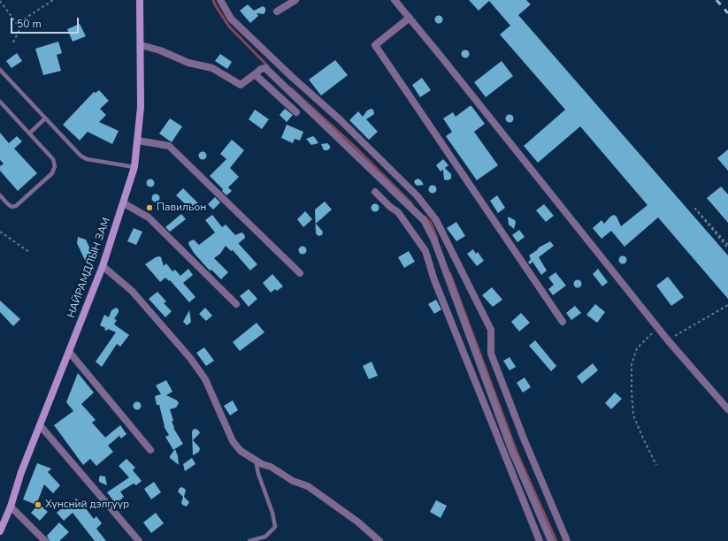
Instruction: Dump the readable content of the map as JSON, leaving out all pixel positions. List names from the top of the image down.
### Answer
{
  "streets": {
    "main road": ["НАЙРАМДЛЫН ЗАМ"]
  },
  "places": ["Павильон", "Хүнсний дэлгүүр"],
  "scale_bar": "50 m"
}
